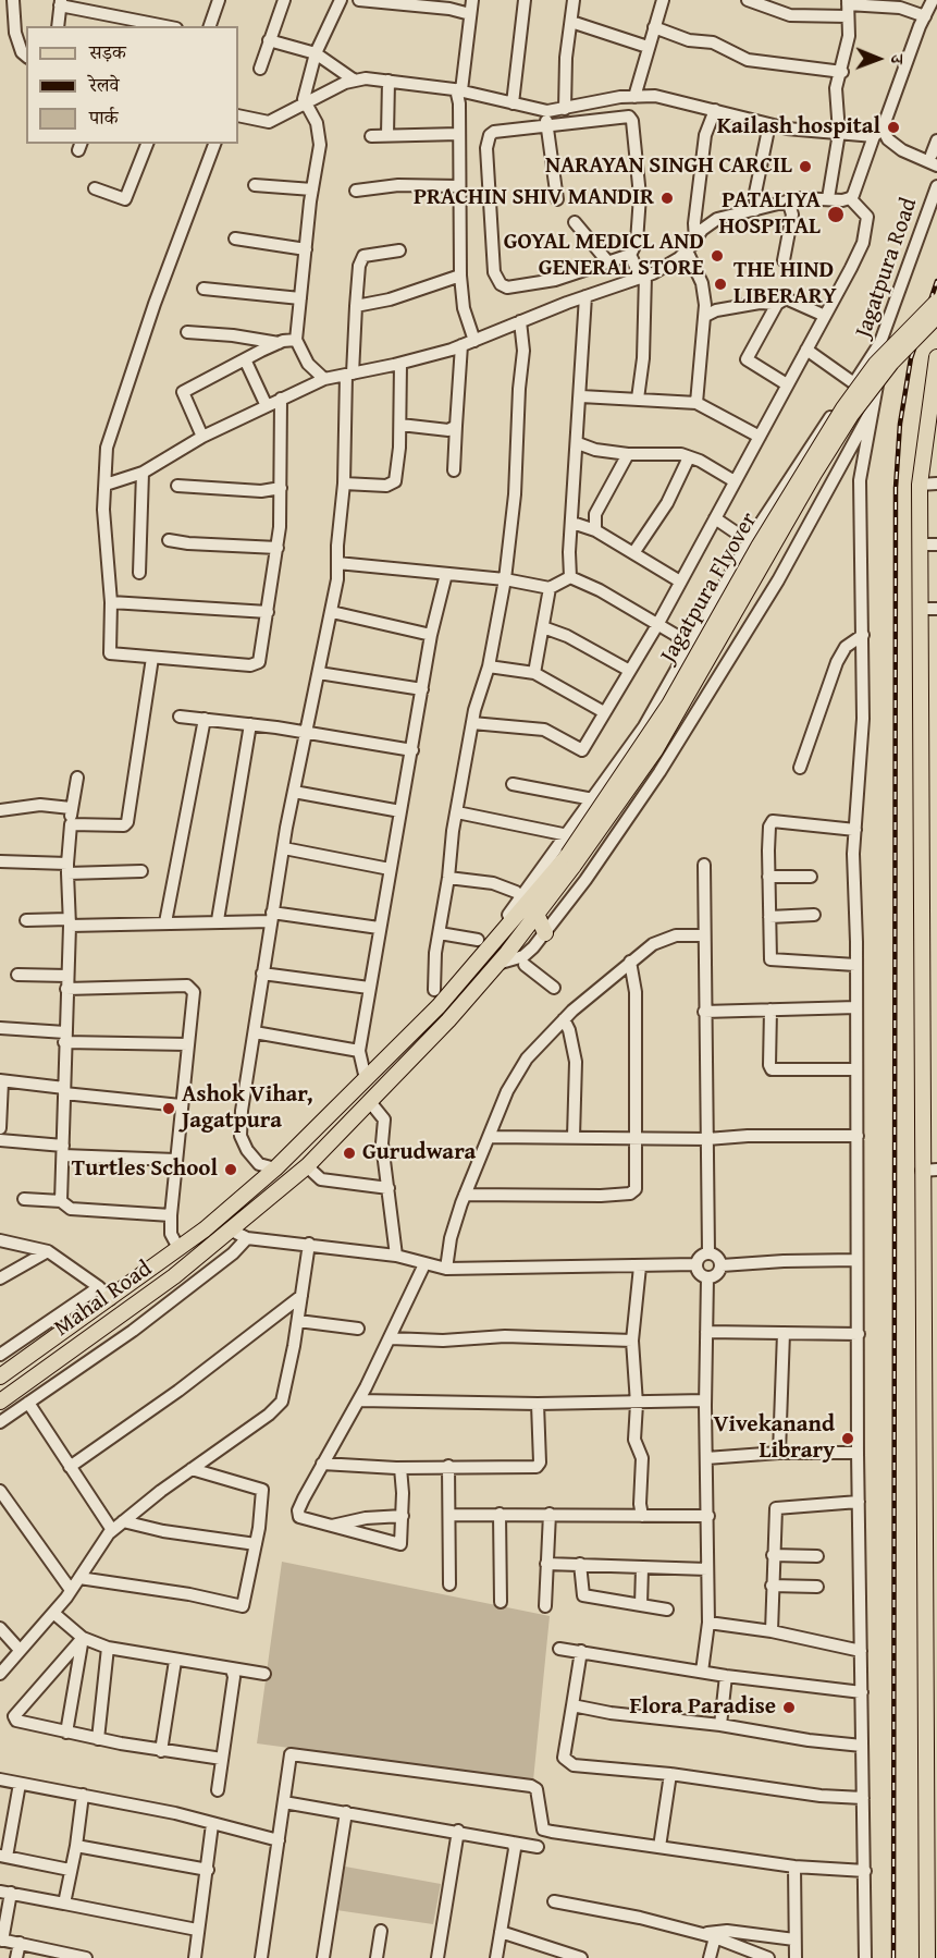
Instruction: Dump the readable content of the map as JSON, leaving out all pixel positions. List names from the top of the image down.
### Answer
{
  "streets": {
    "main road": ["Jagatpura Flyover", "Mahal Road"],
    "street": ["Jagatpura Road"]
  },
  "crossings": [
    ["Jagatpura Flyover", "Mahal Road"]
  ],
  "places": [
    "Kailash hospital",
    "NARAYAN SINGH CARCIL",
    "PRACHIN SHIV MANDIR",
    "PATALIYA HOSPITAL",
    "GOYAL MEDICL AND GENERAL STORE",
    "THE HIND LIBERARY",
    "Ashok Vihar, Jagatpura",
    "Gurudwara",
    "Turtles School",
    "Vivekanand Library",
    "Flora Paradise"
  ],
  "legend": ["सड़क", "रेलवे", "पार्क"],
  "north": "right"
}
